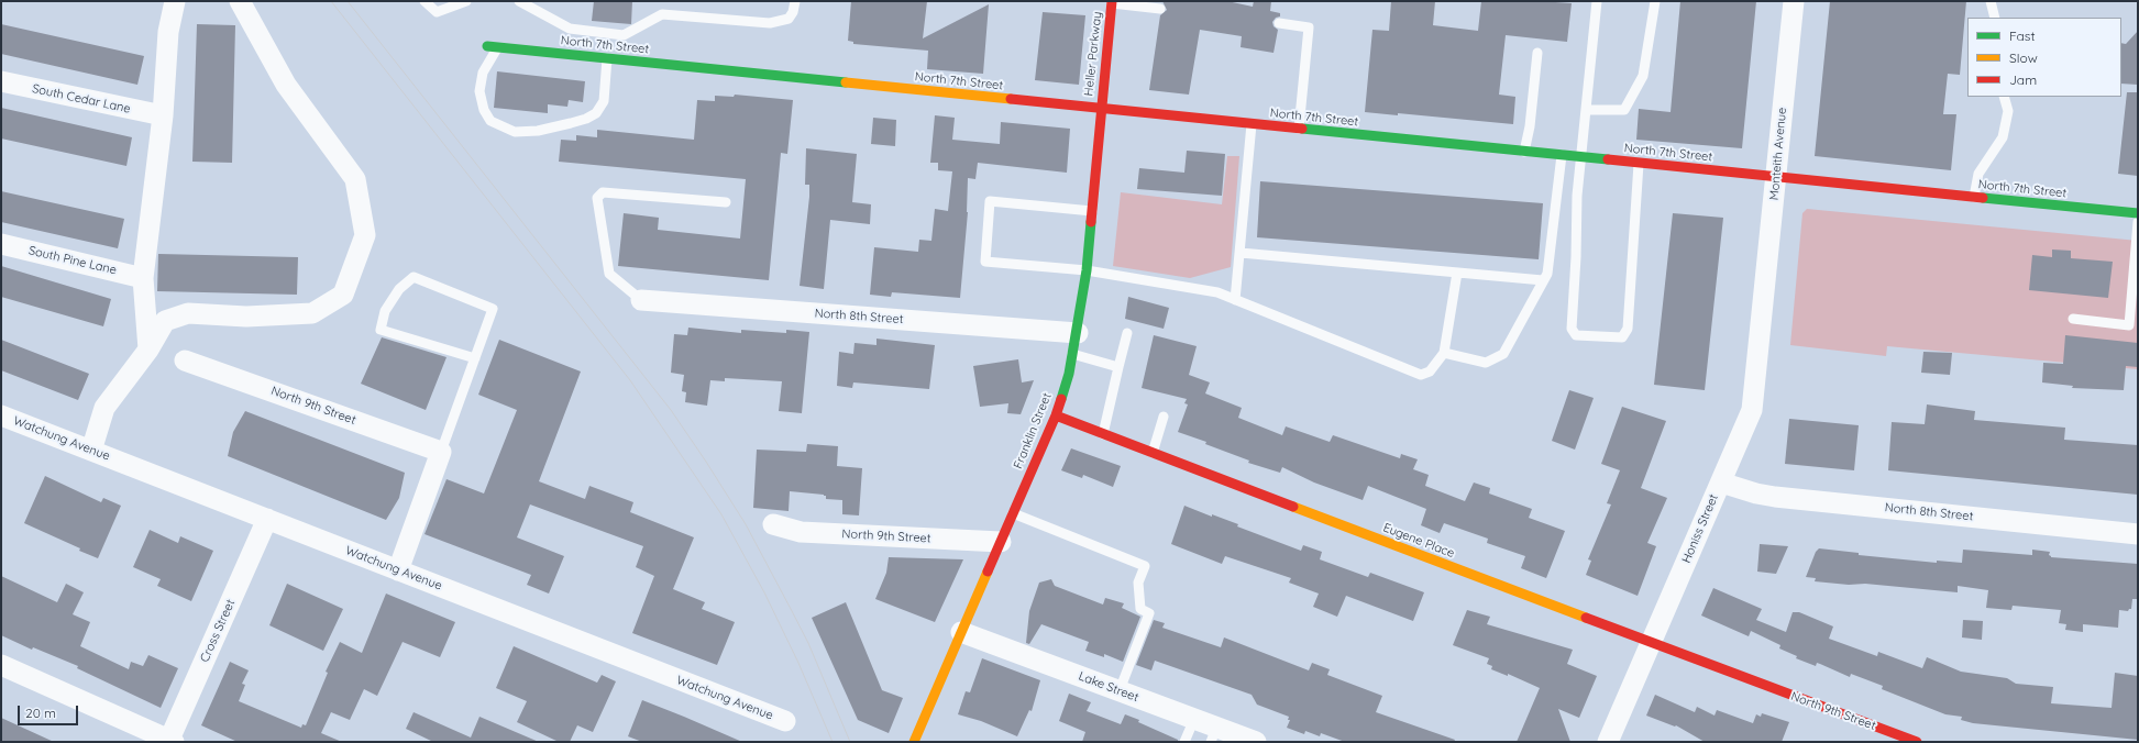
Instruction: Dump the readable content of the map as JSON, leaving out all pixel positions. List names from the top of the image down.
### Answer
{
  "streets": {
    "street": [
      "North 7th Street",
      "Heller Parkway",
      "South Cedar Lane",
      "Monteith Avenue",
      "South Pine Lane",
      "North 8th Street",
      "North 9th Street",
      "Franklin Street",
      "Watchung Avenue",
      "Honiss Street",
      "Eugene Place",
      "Cross Street",
      "Lake Street"
    ]
  },
  "crossings": [
    ["North 7th Street", "Heller Parkway"],
    ["North 7th Street", "Monteith Avenue"],
    ["North 7th Street", "Franklin Street"],
    ["Heller Parkway", "Franklin Street"],
    ["Monteith Avenue", "Honiss Street"],
    ["North 8th Street", "Franklin Street"],
    ["North 8th Street", "Honiss Street"],
    ["North 9th Street", "Franklin Street"],
    ["North 9th Street", "Eugene Place"],
    ["Franklin Street", "Eugene Place"],
    ["Franklin Street", "Lake Street"],
    ["Watchung Avenue", "Cross Street"],
    ["Honiss Street", "Eugene Place"]
  ],
  "legend": ["Fast", "Slow", "Jam"],
  "scale_bar": "20 m"
}
